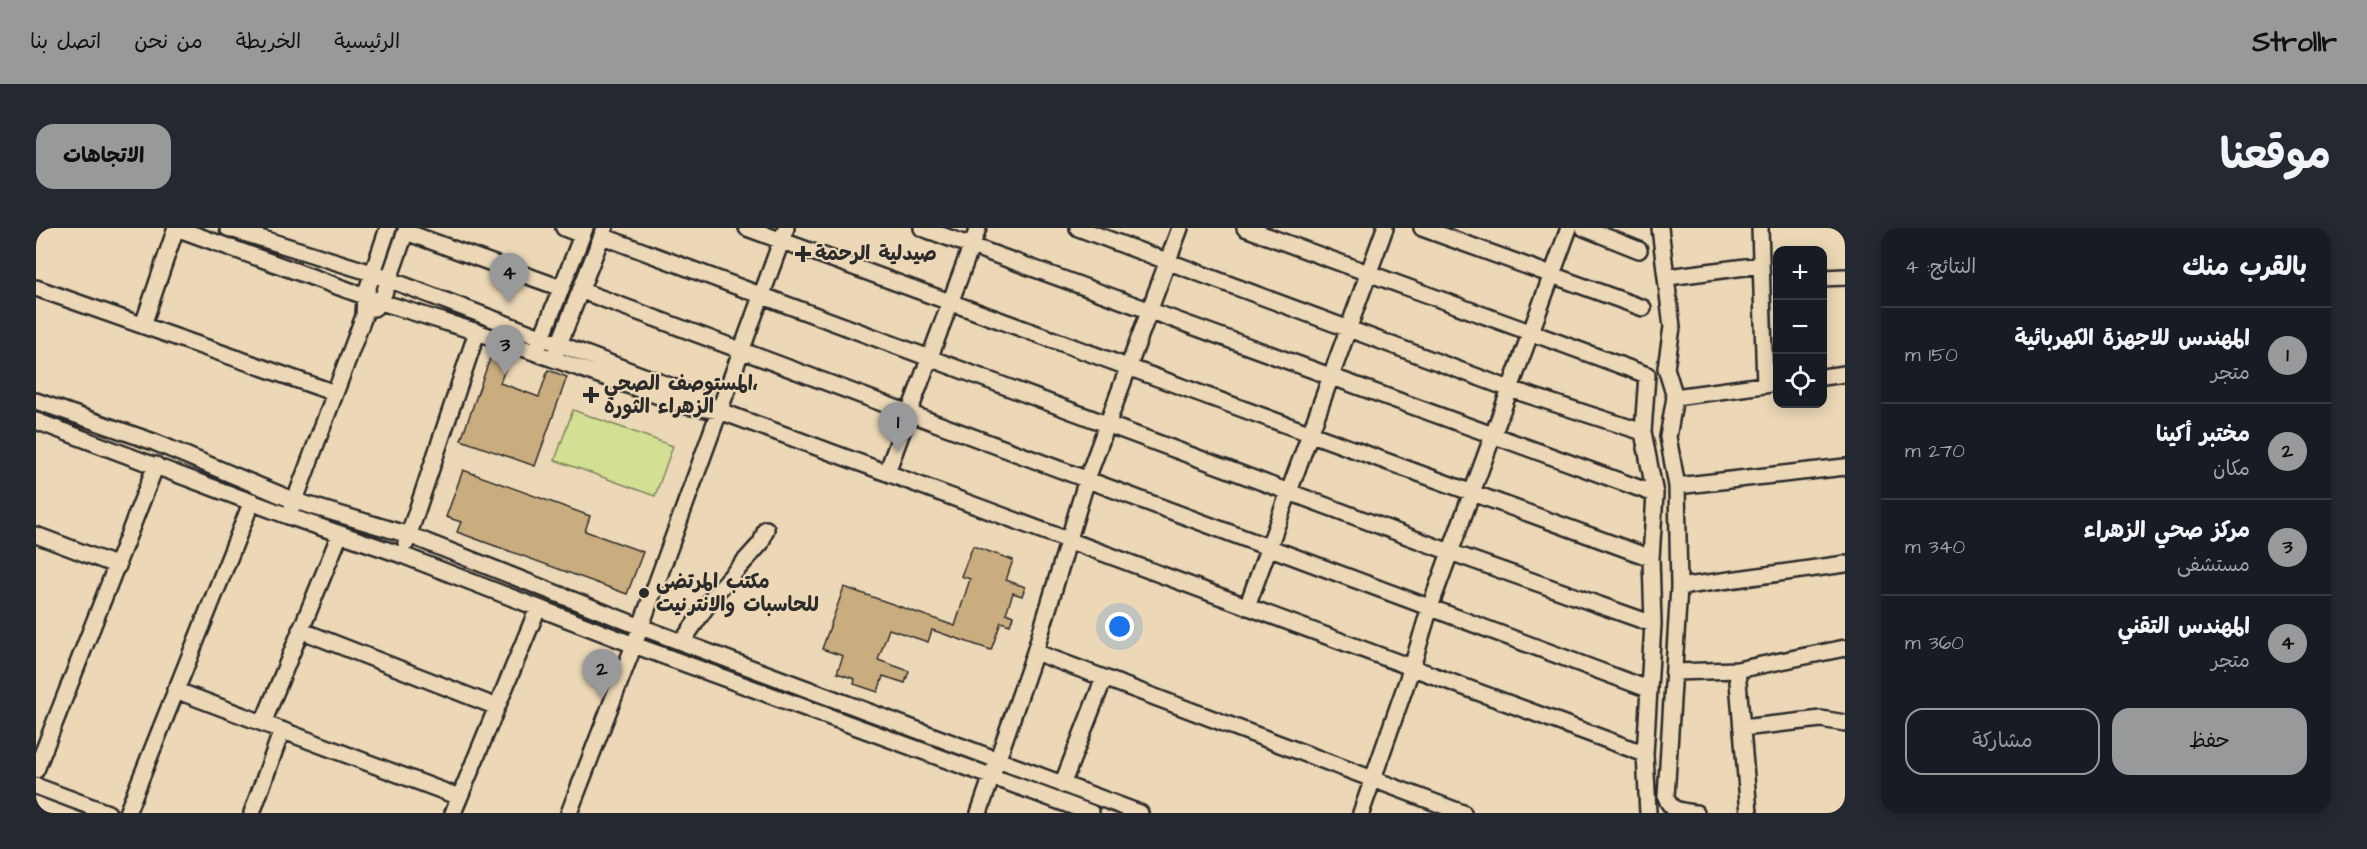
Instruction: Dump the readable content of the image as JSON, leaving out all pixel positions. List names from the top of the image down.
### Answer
{
  "places": {
    "health": ["صيدلية الرحمة", "المستوصف الصحي، الزهراء الثوره"],
    "other": ["مكتب المرتضى للحاسبات والانترنيت"]
  },
  "page": {
    "header": "Strollr",
    "nav": [
      "الرئيسية",
      "الخريطة",
      "من نحن",
      "اتصل بنا"
    ],
    "title": "موقعنا",
    "buttons": [
      "الاتجاهات",
      ["حفظ", "مشاركة"]
    ],
    "heading": ["بالقرب منك", "النتائج: 4"],
    "map_buttons": ["+", "−"],
    "pins": [
      "4",
      "3",
      "1",
      "2"
    ],
    "list": [
      {
        "mark": "1",
        "name": "المهندس للاجهزة الكهربائية",
        "note": "متجر",
        "value": "150 m"
      },
      {
        "mark": "2",
        "name": "مختبر أكينا",
        "note": "مكان",
        "value": "270 m"
      },
      {
        "mark": "3",
        "name": "مركز صحي الزهراء",
        "note": "مستشفى",
        "value": "340 m"
      },
      {
        "mark": "4",
        "name": "المهندس التقني",
        "note": "متجر",
        "value": "360 m"
      }
    ]
  }
}
